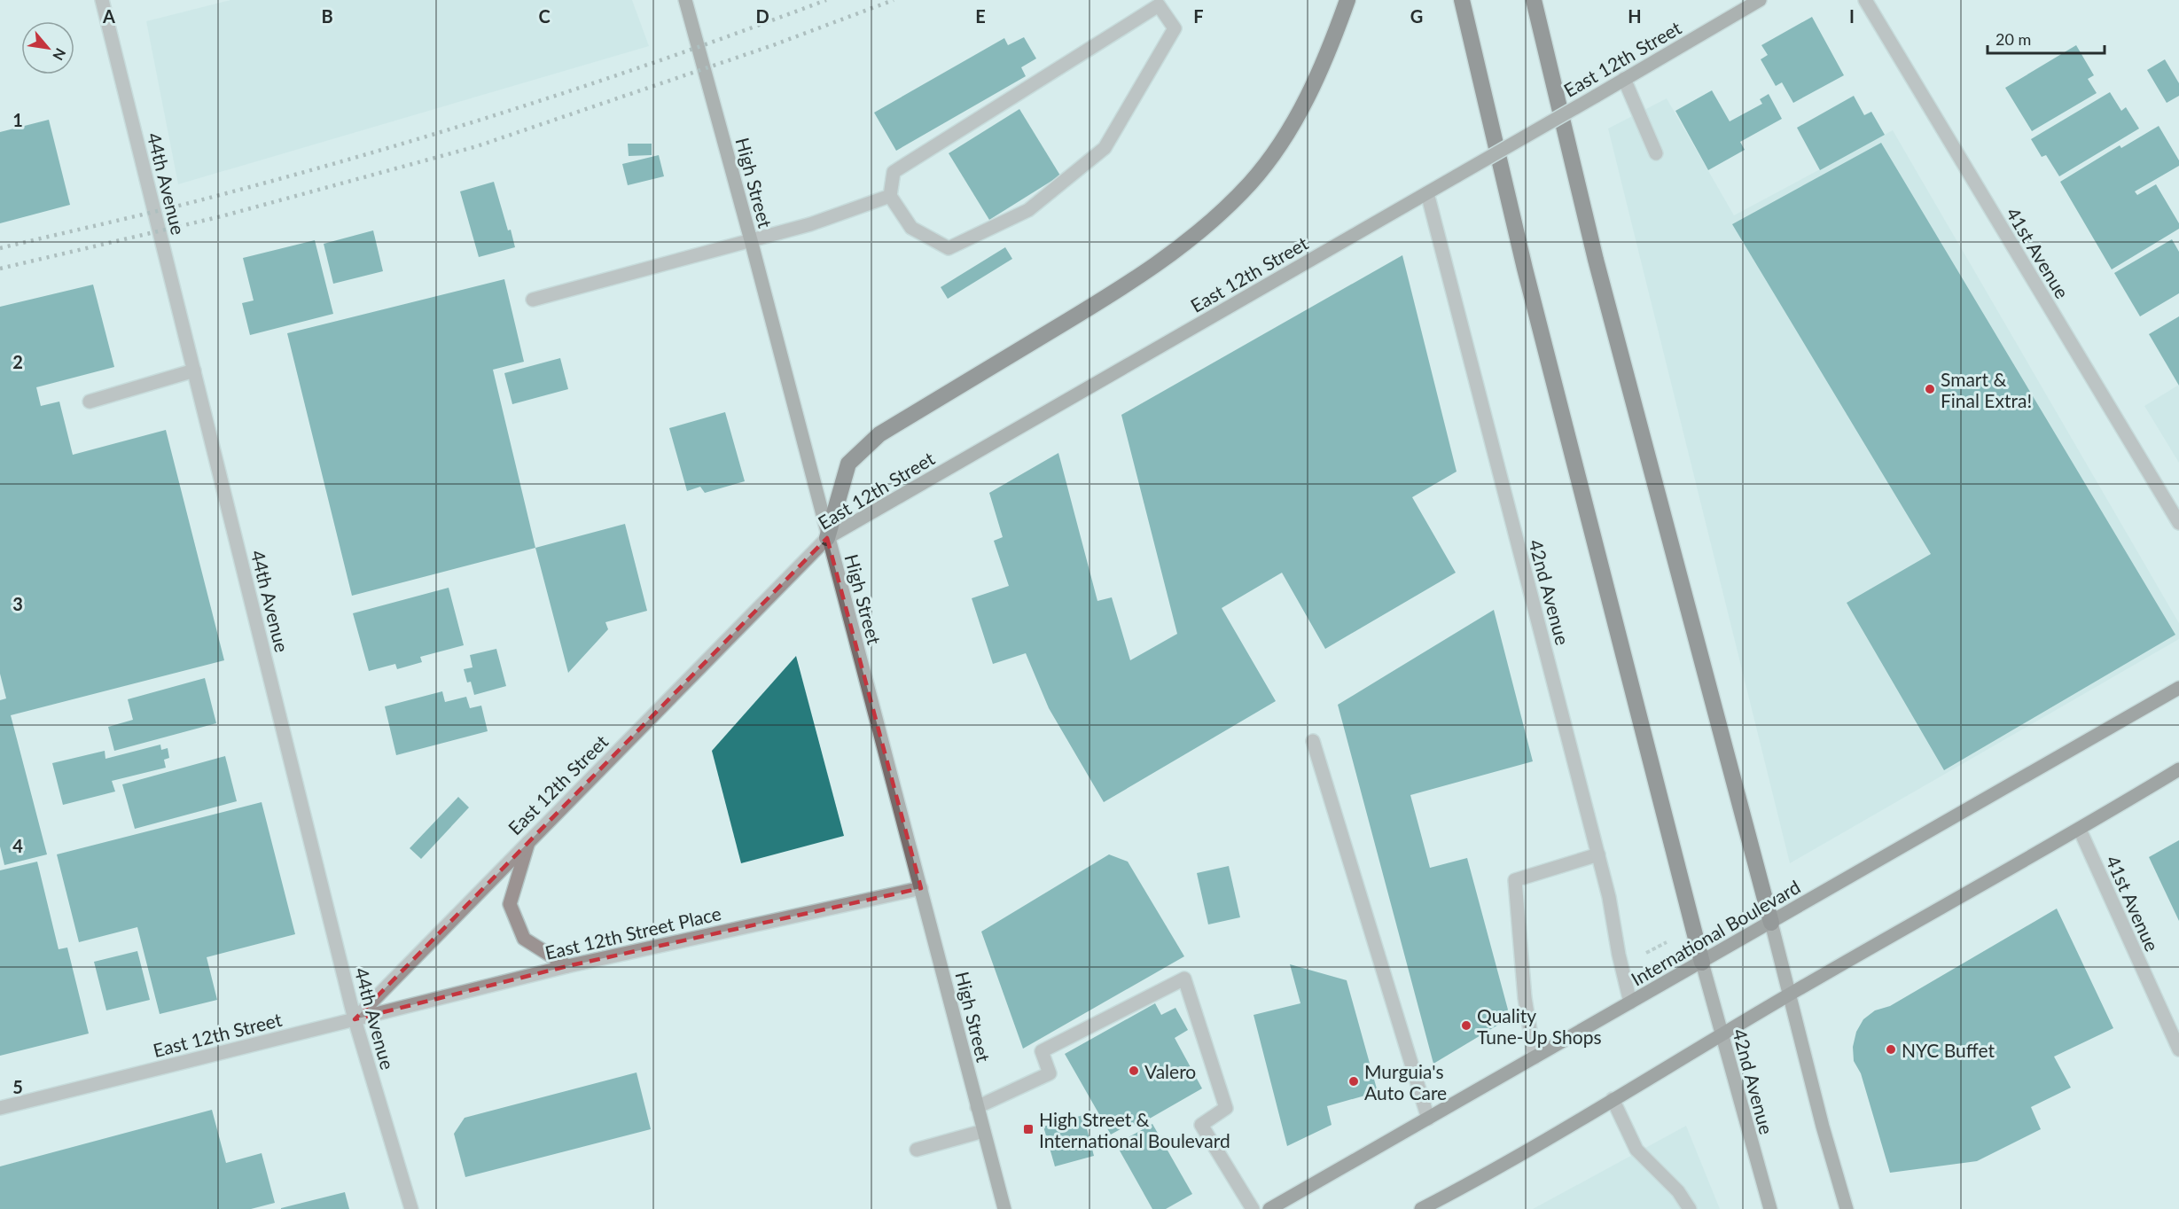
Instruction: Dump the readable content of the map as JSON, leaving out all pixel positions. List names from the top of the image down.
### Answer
{
  "streets": {
    "main road": [
      "East 12th Street",
      "High Street",
      "42nd Avenue",
      "International Boulevard"
    ],
    "street": ["44th Avenue", "41st Avenue", "East 12th Street Place"]
  },
  "crossings": [
    ["East 12th Street", "High Street"],
    ["East 12th Street", "44th Avenue"],
    ["East 12th Street", "42nd Avenue"],
    ["East 12th Street", "East 12th Street Place"],
    ["High Street", "East 12th Street Place"],
    ["44th Avenue", "East 12th Street Place"],
    ["42nd Avenue", "International Boulevard"]
  ],
  "places": {
    "other": [
      "Smart & Final Extra!",
      "Quality Tune-Up Shops",
      "NYC Buffet",
      "Valero",
      "Murguia's Auto Care"
    ],
    "transit": ["High Street & International Boulevard"]
  },
  "scale_bar": "20 m",
  "north": "bottom right",
  "grid": {
    "columns": [
      "A",
      "B",
      "C",
      "D",
      "E",
      "F",
      "G",
      "H",
      "I"
    ],
    "rows": [
      "1",
      "2",
      "3",
      "4",
      "5"
    ]
  }
}
